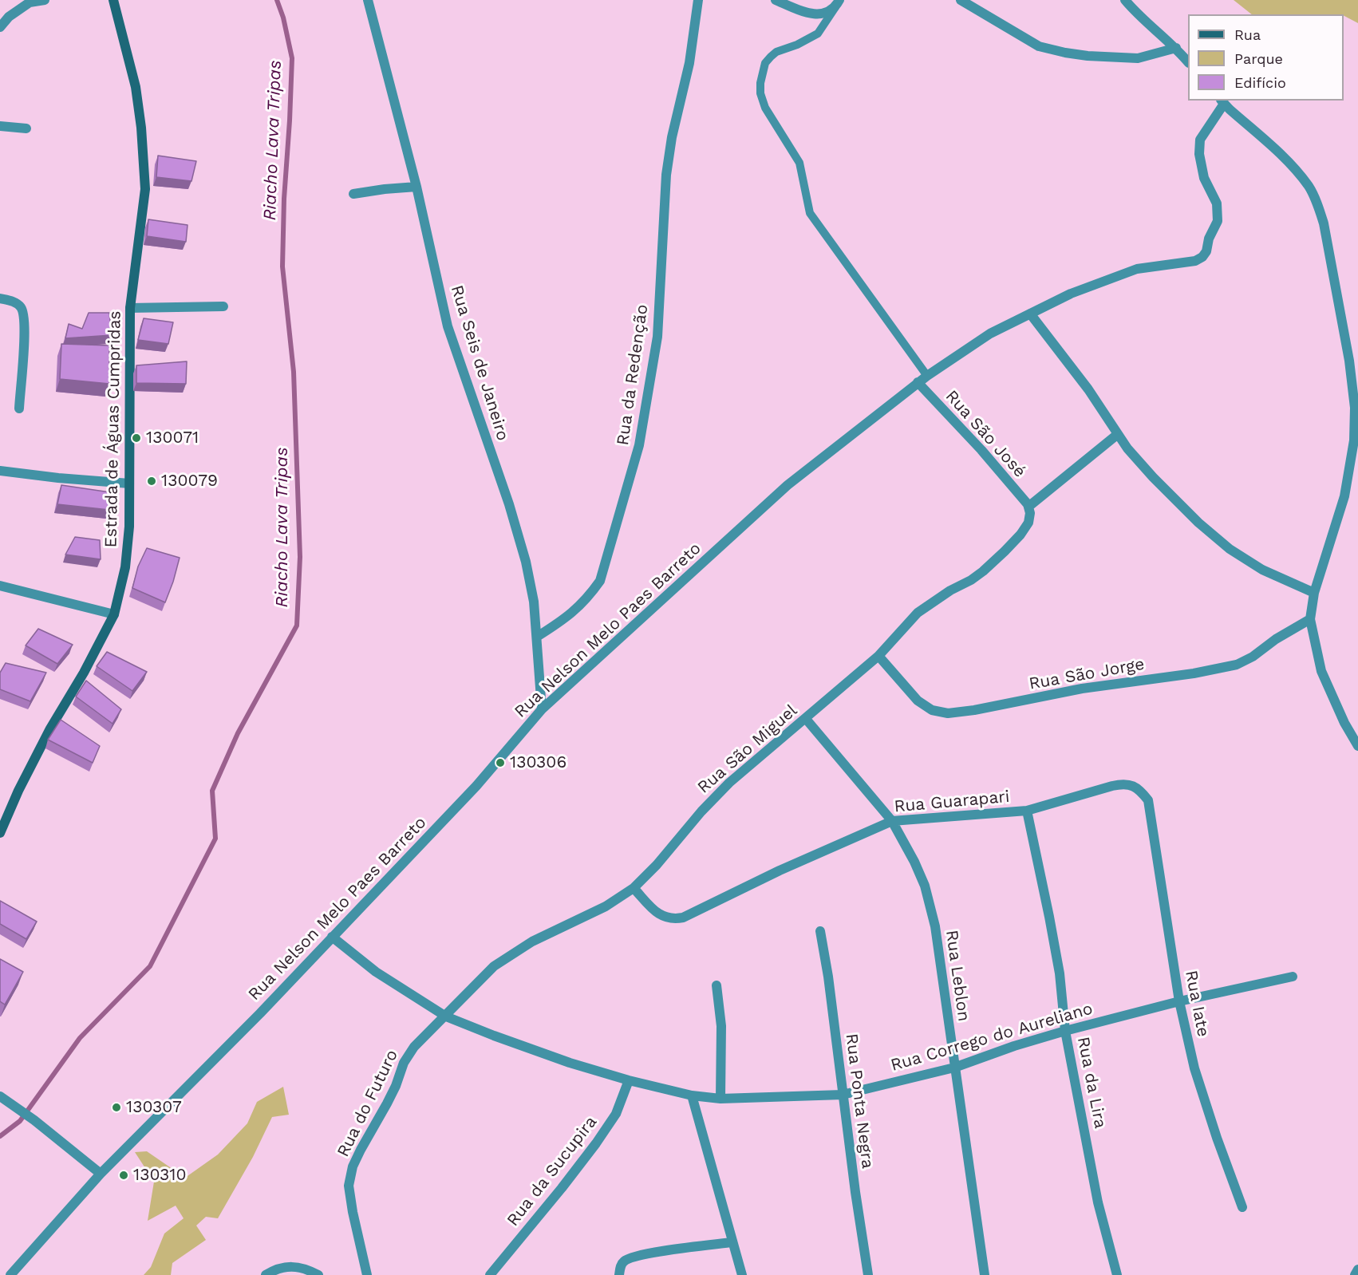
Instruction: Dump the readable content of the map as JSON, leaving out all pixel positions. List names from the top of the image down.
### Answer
{
  "streets": {
    "main road": ["Estrada de Águas Cumpridas"],
    "street": [
      "Rua Seis de Janeiro",
      "Rua da Redenção",
      "Rua São José",
      "Rua Nelson Melo Paes Barreto",
      "Rua São Jorge",
      "Rua São Miguel",
      "Rua Guarapari",
      "Rua Leblon",
      "Rua Iate",
      "Rua Corrego do Aureliano",
      "Rua da Lira",
      "Rua Ponta Negra",
      "Rua do Futuro",
      "Rua da Sucupira"
    ]
  },
  "crossings": [
    ["Rua Seis de Janeiro", "Rua da Redenção"],
    ["Rua Seis de Janeiro", "Rua Nelson Melo Paes Barreto"],
    ["Rua São José", "Rua Nelson Melo Paes Barreto"],
    ["Rua São José", "Rua São Miguel"],
    ["Rua Nelson Melo Paes Barreto", "Rua Corrego do Aureliano"],
    ["Rua São Jorge", "Rua São Miguel"],
    ["Rua São Miguel", "Rua Guarapari"],
    ["Rua São Miguel", "Rua Leblon"],
    ["Rua São Miguel", "Rua Corrego do Aureliano"],
    ["Rua São Miguel", "Rua do Futuro"],
    ["Rua Guarapari", "Rua Leblon"],
    ["Rua Guarapari", "Rua Iate"],
    ["Rua Guarapari", "Rua da Lira"],
    ["Rua Leblon", "Rua Corrego do Aureliano"],
    ["Rua Iate", "Rua Corrego do Aureliano"],
    ["Rua Corrego do Aureliano", "Rua da Lira"],
    ["Rua Corrego do Aureliano", "Rua Ponta Negra"],
    ["Rua Corrego do Aureliano", "Rua do Futuro"],
    ["Rua Corrego do Aureliano", "Rua da Sucupira"]
  ],
  "water": ["Riacho Lava Tripas"],
  "places": [
    "130071",
    "130079",
    "130306",
    "130307",
    "130310"
  ],
  "legend": ["Rua", "Parque", "Edifício"]
}
